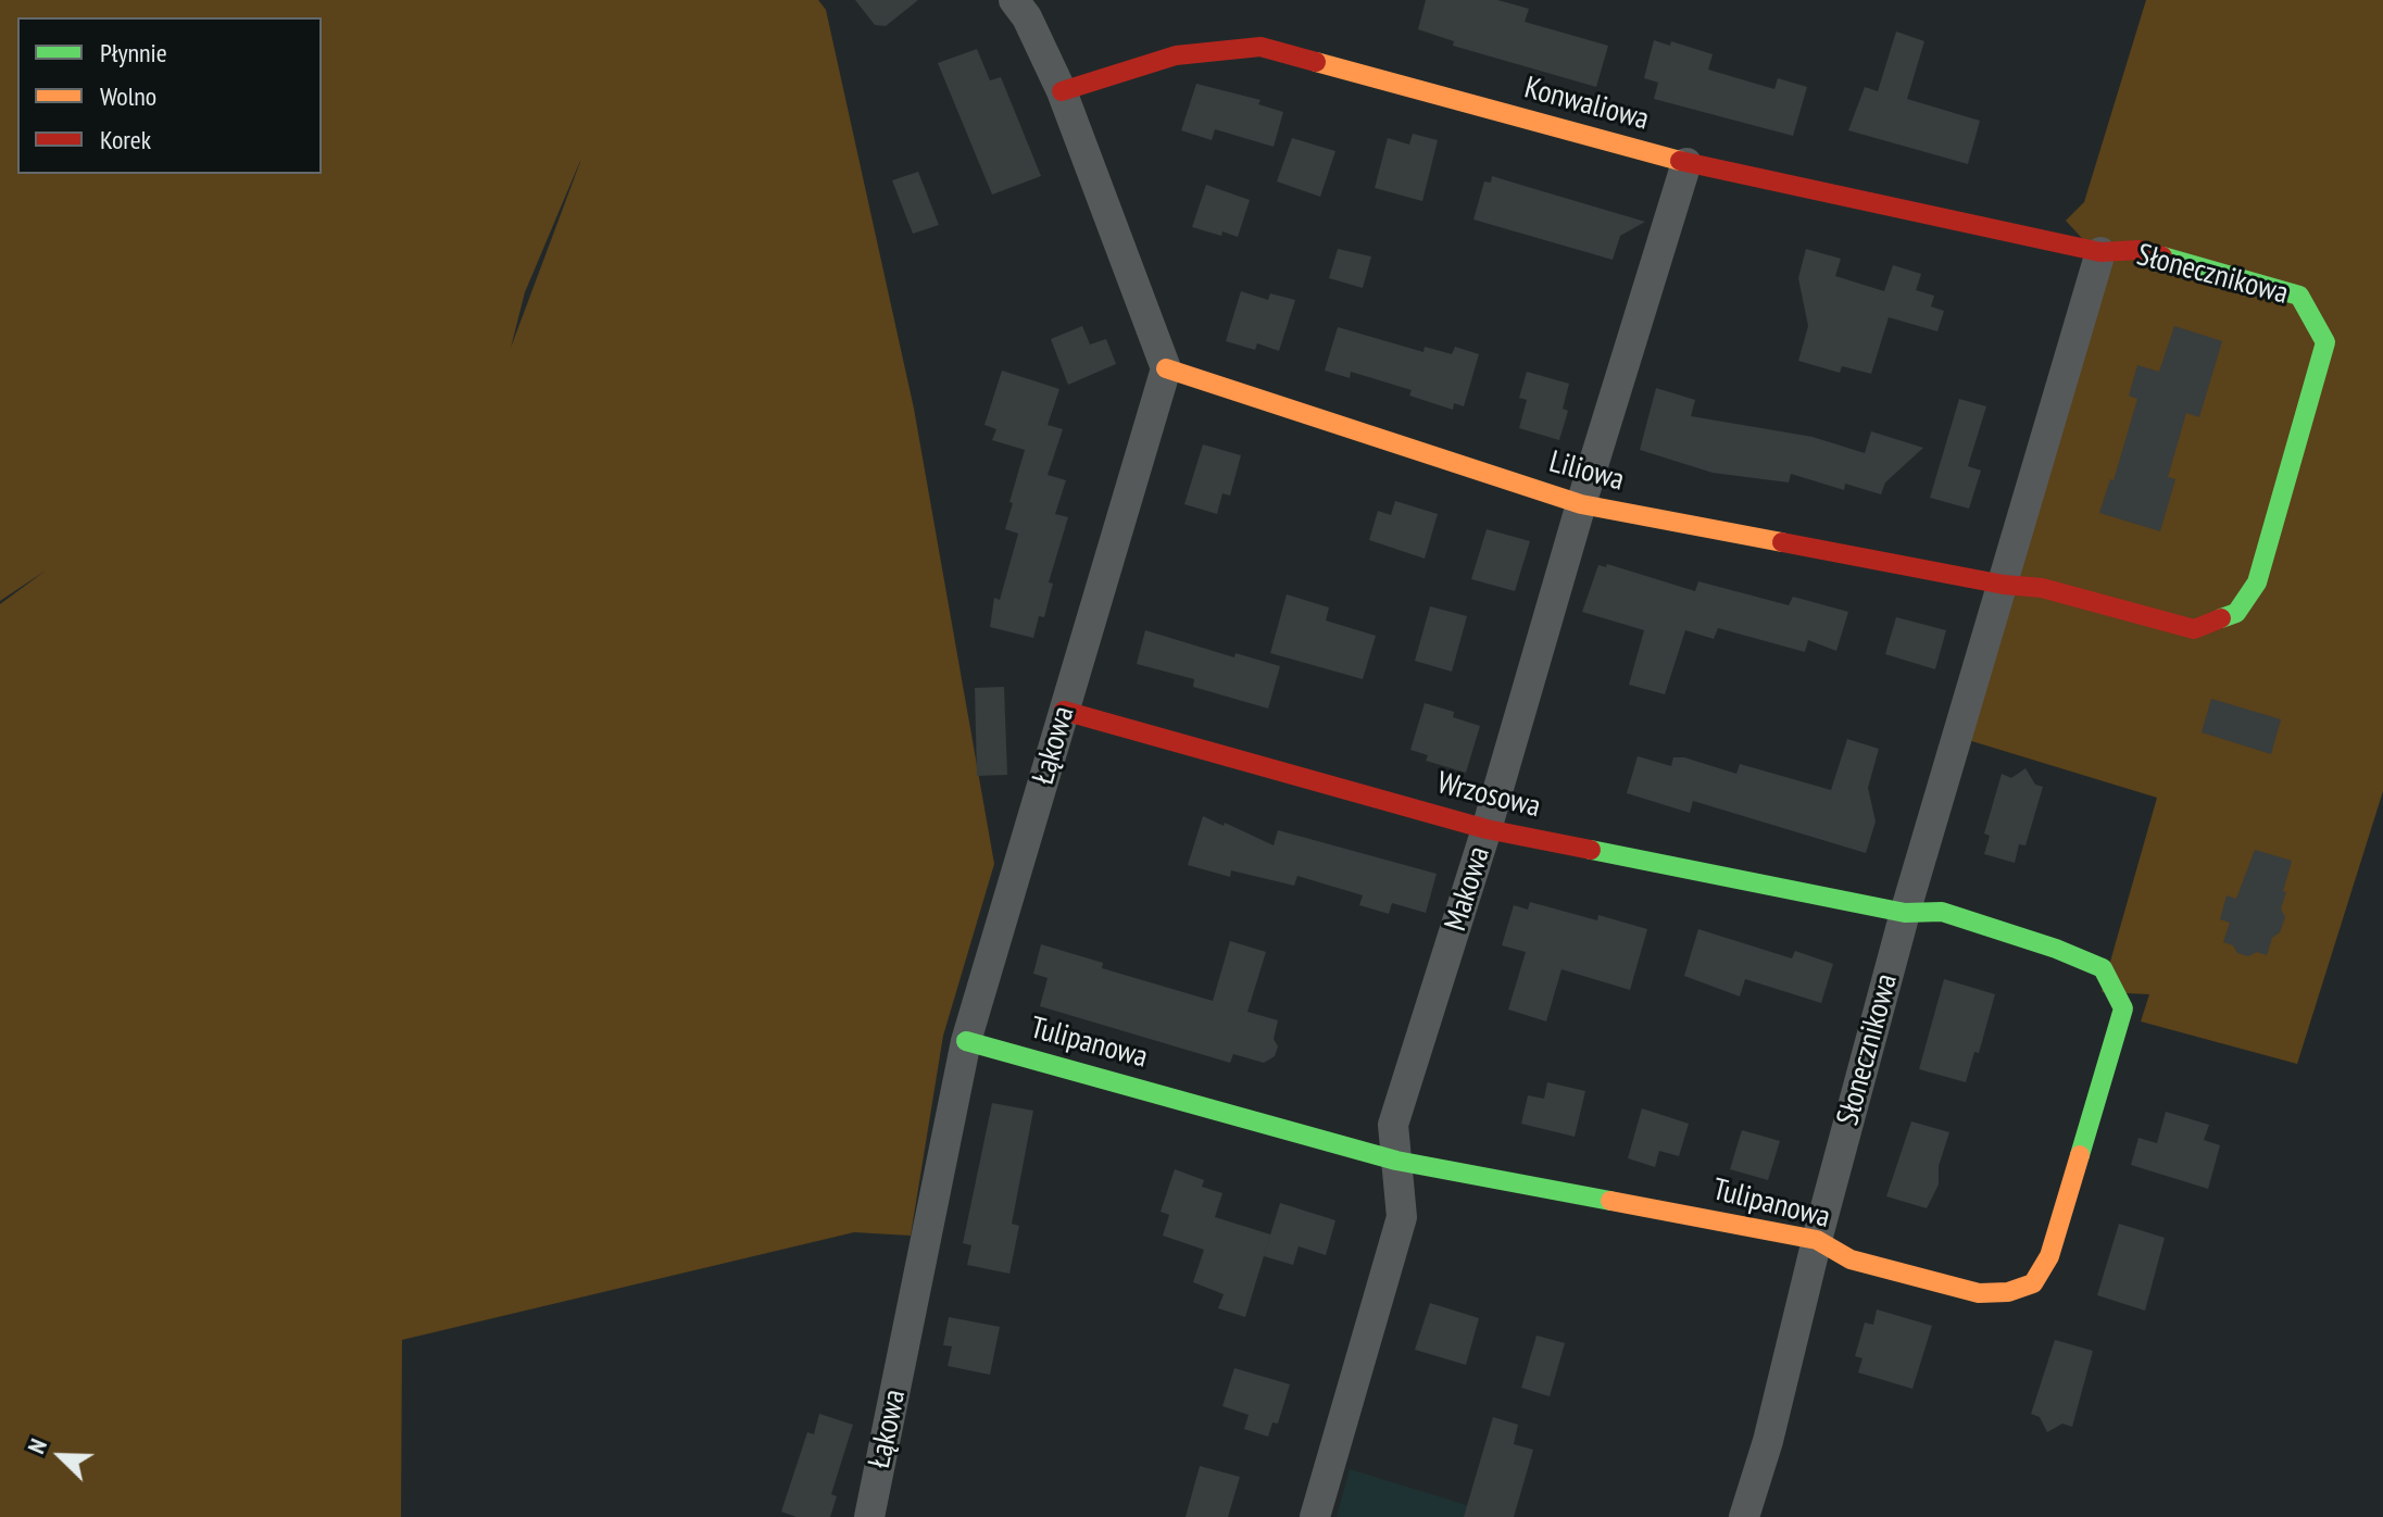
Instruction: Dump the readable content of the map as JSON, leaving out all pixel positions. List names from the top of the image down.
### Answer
{
  "streets": {
    "street": [
      "Konwaliowa",
      "Słonecznikowa",
      "Liliowa",
      "Łąkowa",
      "Wrzosowa",
      "Makowa",
      "Tulipanowa"
    ]
  },
  "crossings": [
    ["Konwaliowa", "Słonecznikowa"],
    ["Konwaliowa", "Makowa"],
    ["Słonecznikowa", "Liliowa"],
    ["Słonecznikowa", "Wrzosowa"],
    ["Słonecznikowa", "Tulipanowa"],
    ["Liliowa", "Łąkowa"],
    ["Liliowa", "Makowa"],
    ["Łąkowa", "Wrzosowa"],
    ["Łąkowa", "Tulipanowa"],
    ["Wrzosowa", "Makowa"],
    ["Wrzosowa", "Tulipanowa"],
    ["Makowa", "Tulipanowa"]
  ],
  "legend": ["Płynnie", "Wolno", "Korek"],
  "north": "top left"
}
